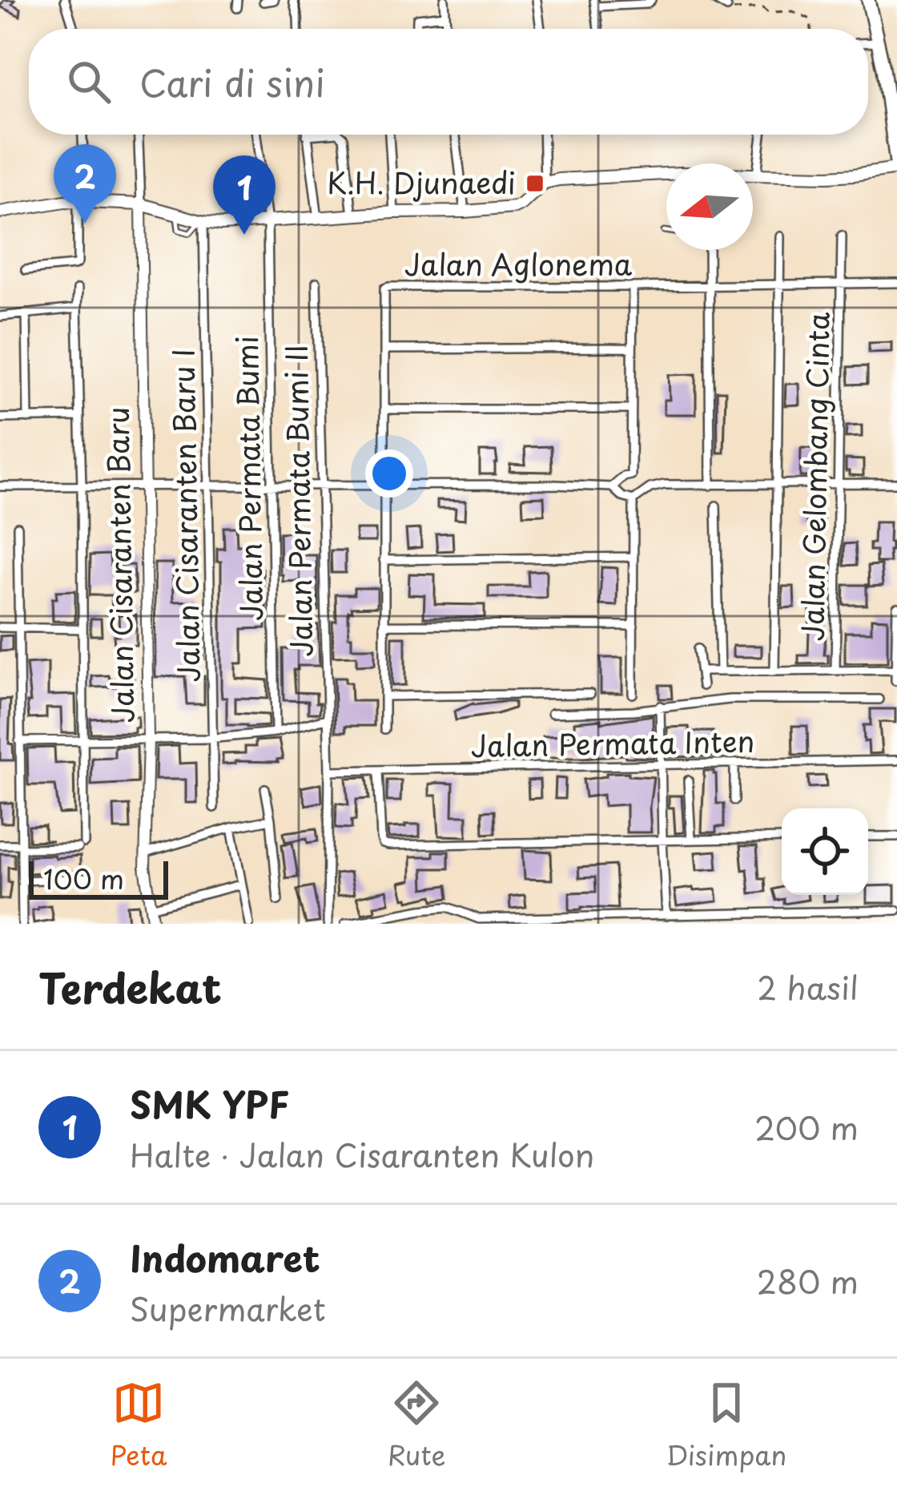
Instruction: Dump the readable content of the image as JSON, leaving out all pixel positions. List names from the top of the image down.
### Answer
{
  "streets": {
    "street": [
      "Jalan Aglonema",
      "Jalan Gelombang Cinta",
      "Jalan Permata Bumi",
      "Jalan Permata Bumi II",
      "Jalan Cisaranten Baru I",
      "Jalan Cisaranten Baru",
      "Jalan Permata Inten"
    ]
  },
  "crossings": [
    ["Jalan Aglonema", "Jalan Gelombang Cinta"],
    ["Jalan Permata Bumi II", "Jalan Permata Inten"]
  ],
  "places": {
    "transit": ["K.H. Djunaedi"]
  },
  "scale_bar": "100 m",
  "north": "left",
  "page": {
    "search": "Cari di sini",
    "pins": ["2", "1"],
    "scale": "100 m",
    "heading": ["Terdekat", "2 hasil"],
    "list": [
      {
        "mark": "1",
        "name": "SMK YPF",
        "note": "Halte · Jalan Cisaranten Kulon",
        "value": "200 m"
      },
      {
        "mark": "2",
        "name": "Indomaret",
        "note": "Supermarket",
        "value": "280 m"
      }
    ],
    "nav": ["Peta", "Rute", "Disimpan"]
  }
}
